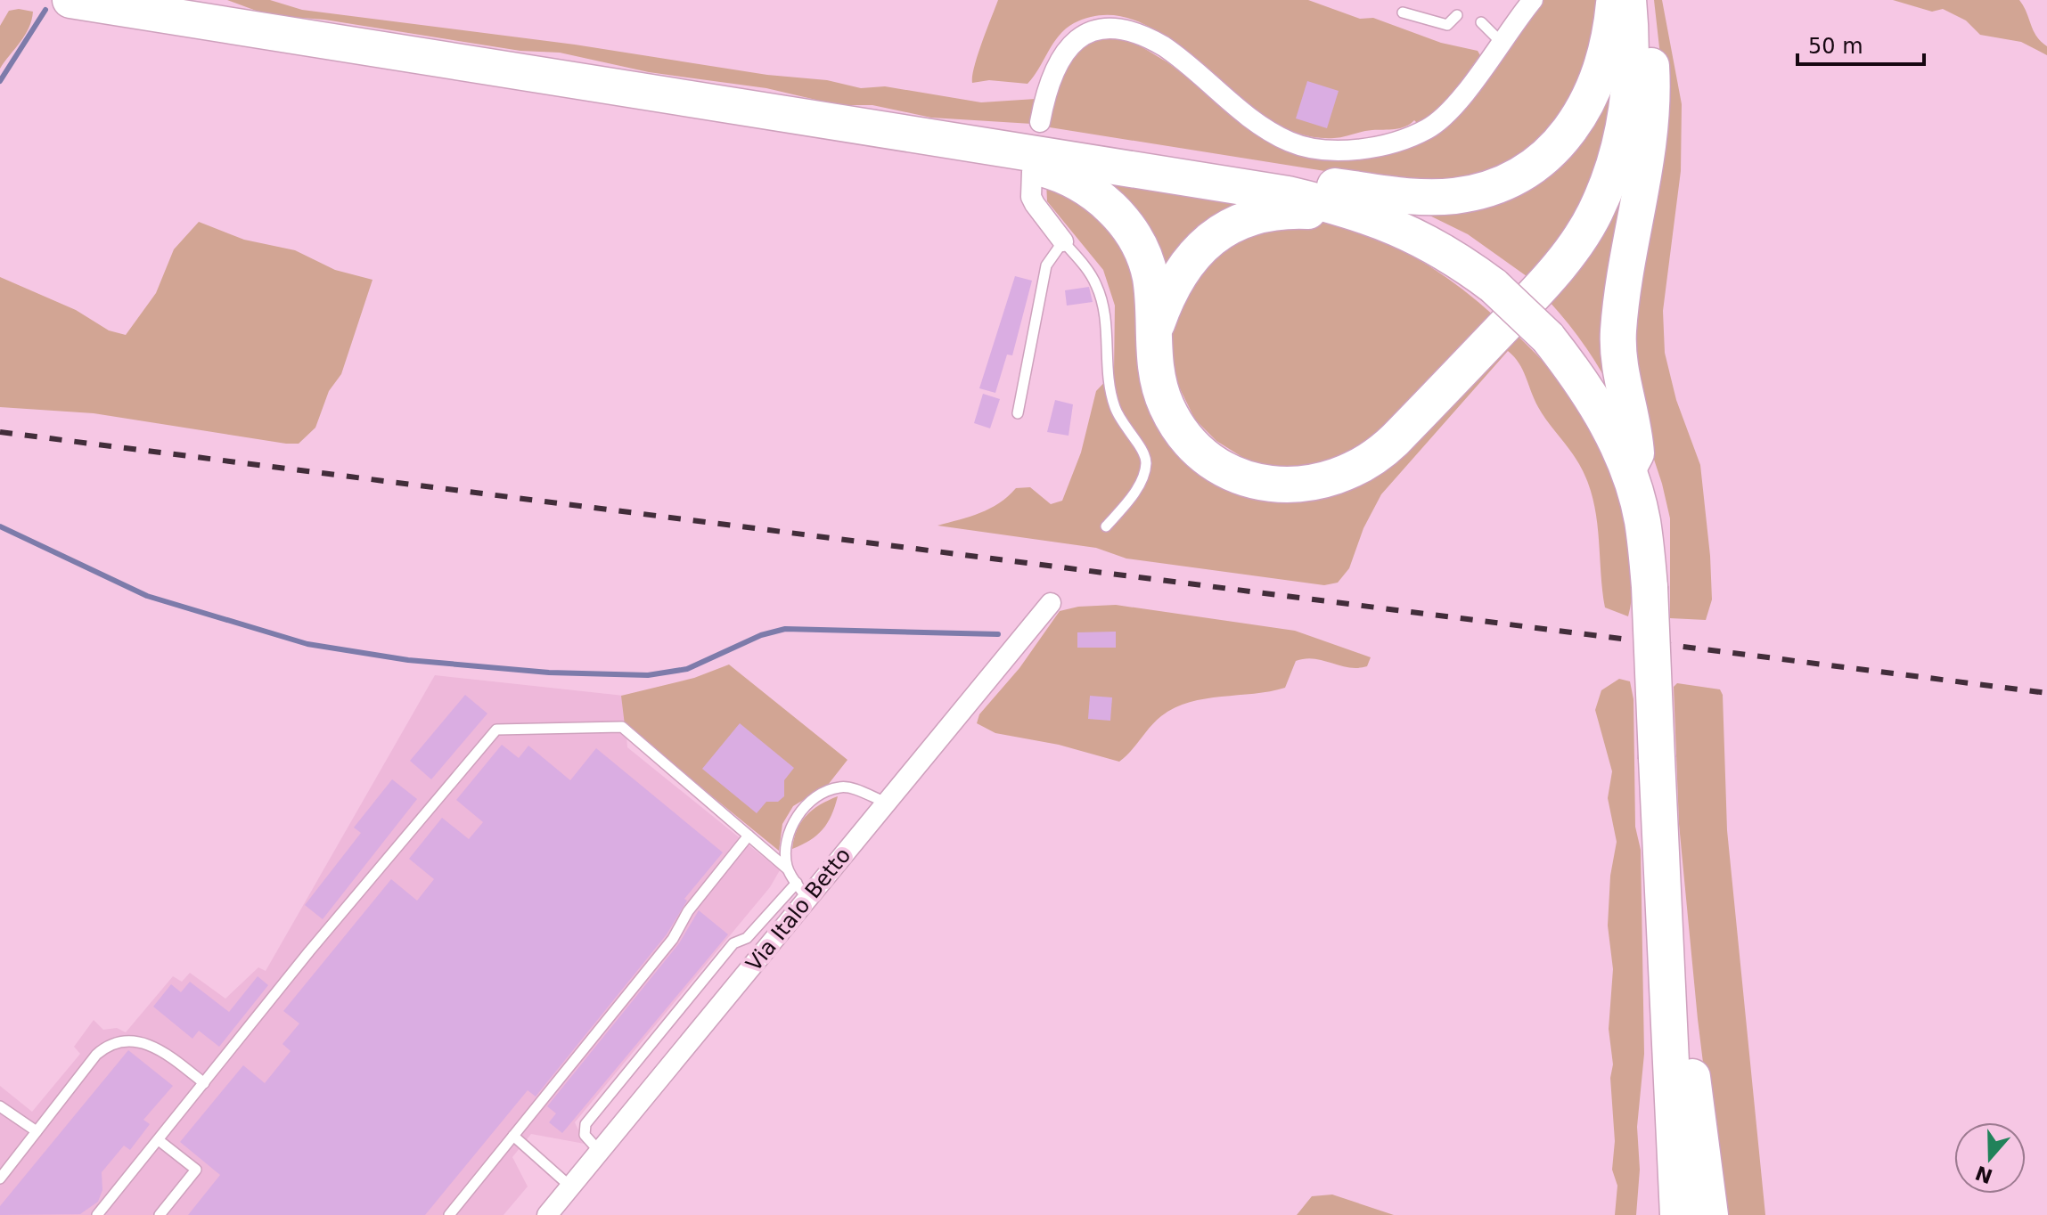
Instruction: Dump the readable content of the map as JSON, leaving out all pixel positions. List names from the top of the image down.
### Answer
{
  "streets": {
    "street": ["Via Italo Betto"]
  },
  "scale_bar": "50 m",
  "north": "bottom"
}
